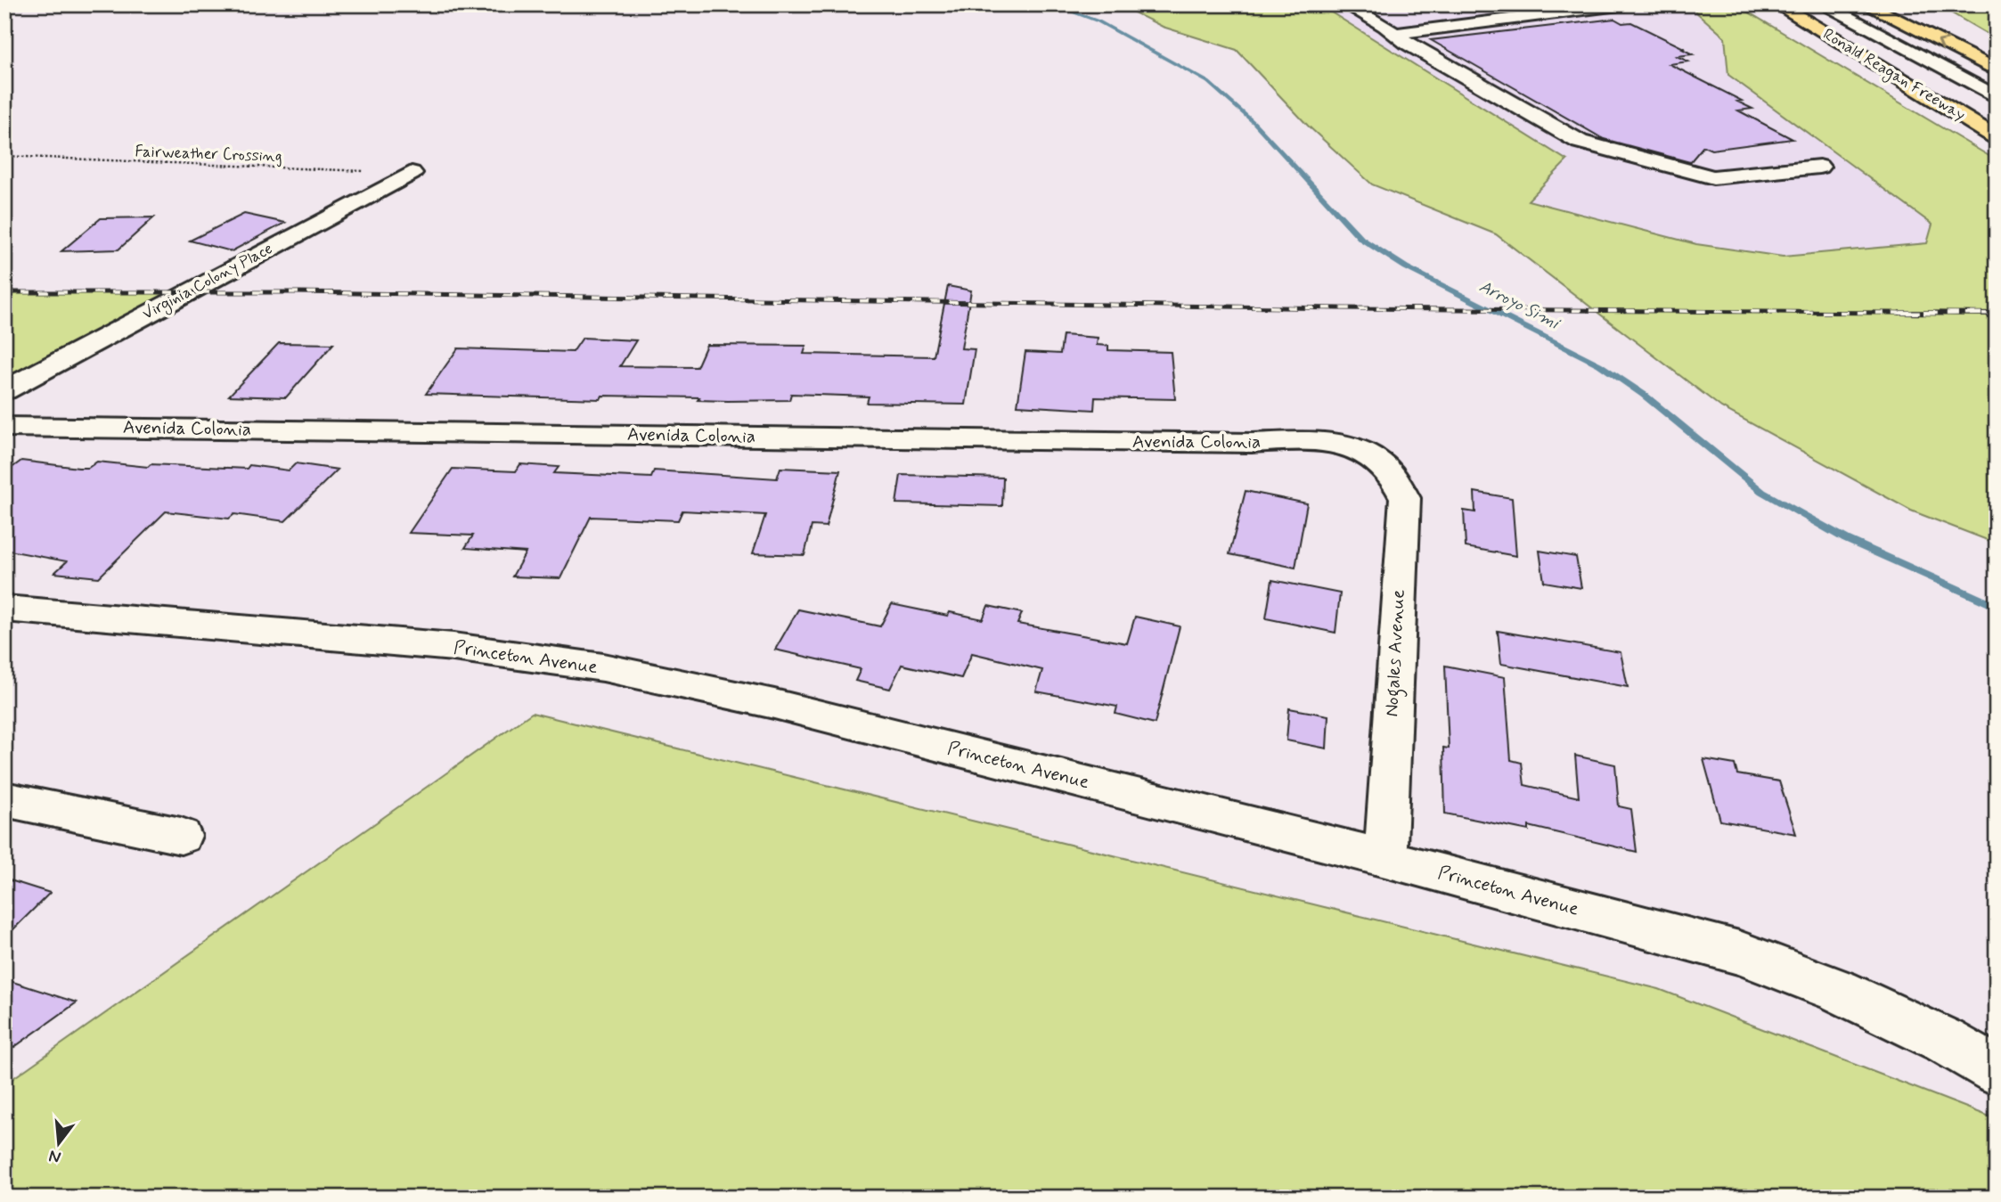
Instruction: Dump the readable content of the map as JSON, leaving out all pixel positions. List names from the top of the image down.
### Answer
{
  "streets": {
    "highway": ["Ronald Reagan Freeway"],
    "street": [
      "Virginia Colony Place",
      "Avenida Colonia",
      "Nogales Avenue",
      "Princeton Avenue"
    ],
    "path": ["Fairweather Crossing"]
  },
  "crossings": [
    ["Fairweather Crossing", "Virginia Colony Place"],
    ["Avenida Colonia", "Nogales Avenue"],
    ["Nogales Avenue", "Princeton Avenue"]
  ],
  "water": ["Arroyo Simi"],
  "north": "bottom"
}
